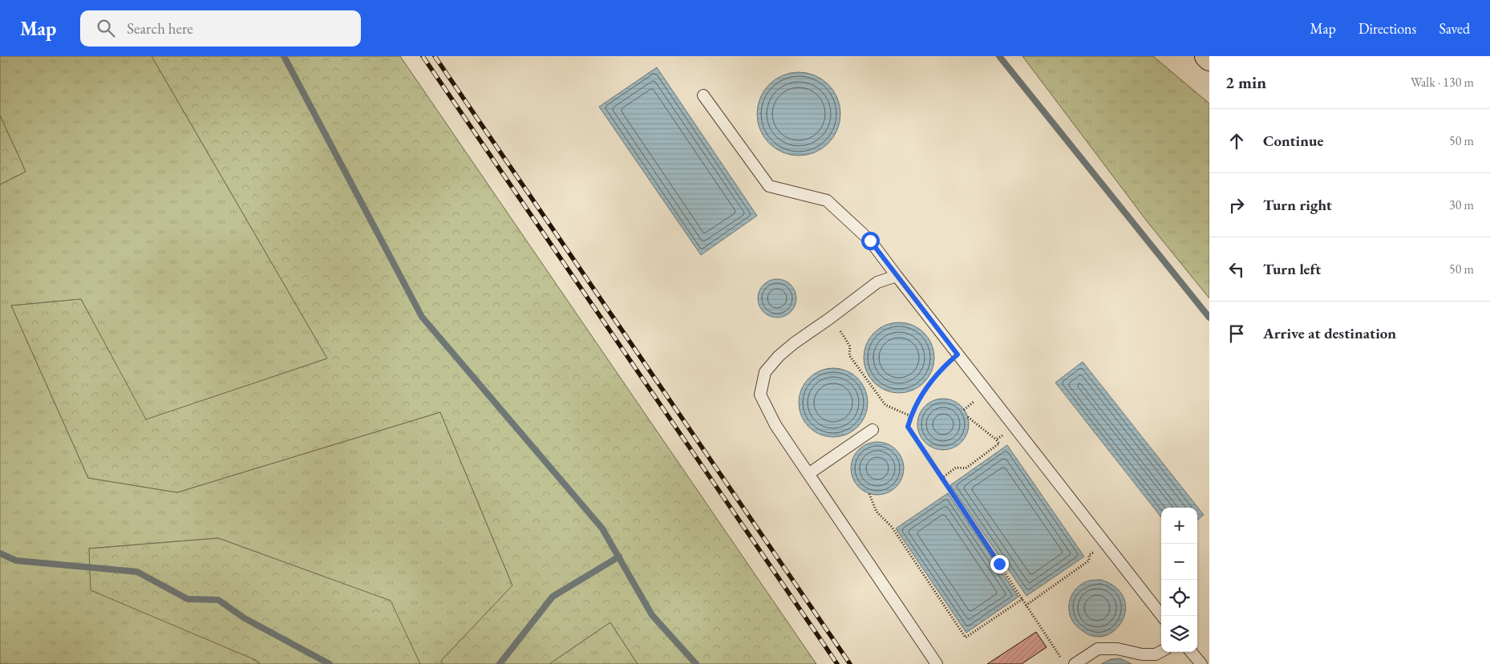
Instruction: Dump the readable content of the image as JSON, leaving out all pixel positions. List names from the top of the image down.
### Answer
{
  "page": {
    "header": "Map",
    "search": "Search here",
    "nav": ["Map", "Directions", "Saved"],
    "heading": ["2 min", "Walk · 130 m"],
    "list": [
      ["Continue", "50 m"],
      ["Turn right", "30 m"],
      ["Turn left", "50 m"],
      "Arrive at destination"
    ],
    "map_buttons": ["+", "−"]
  }
}
